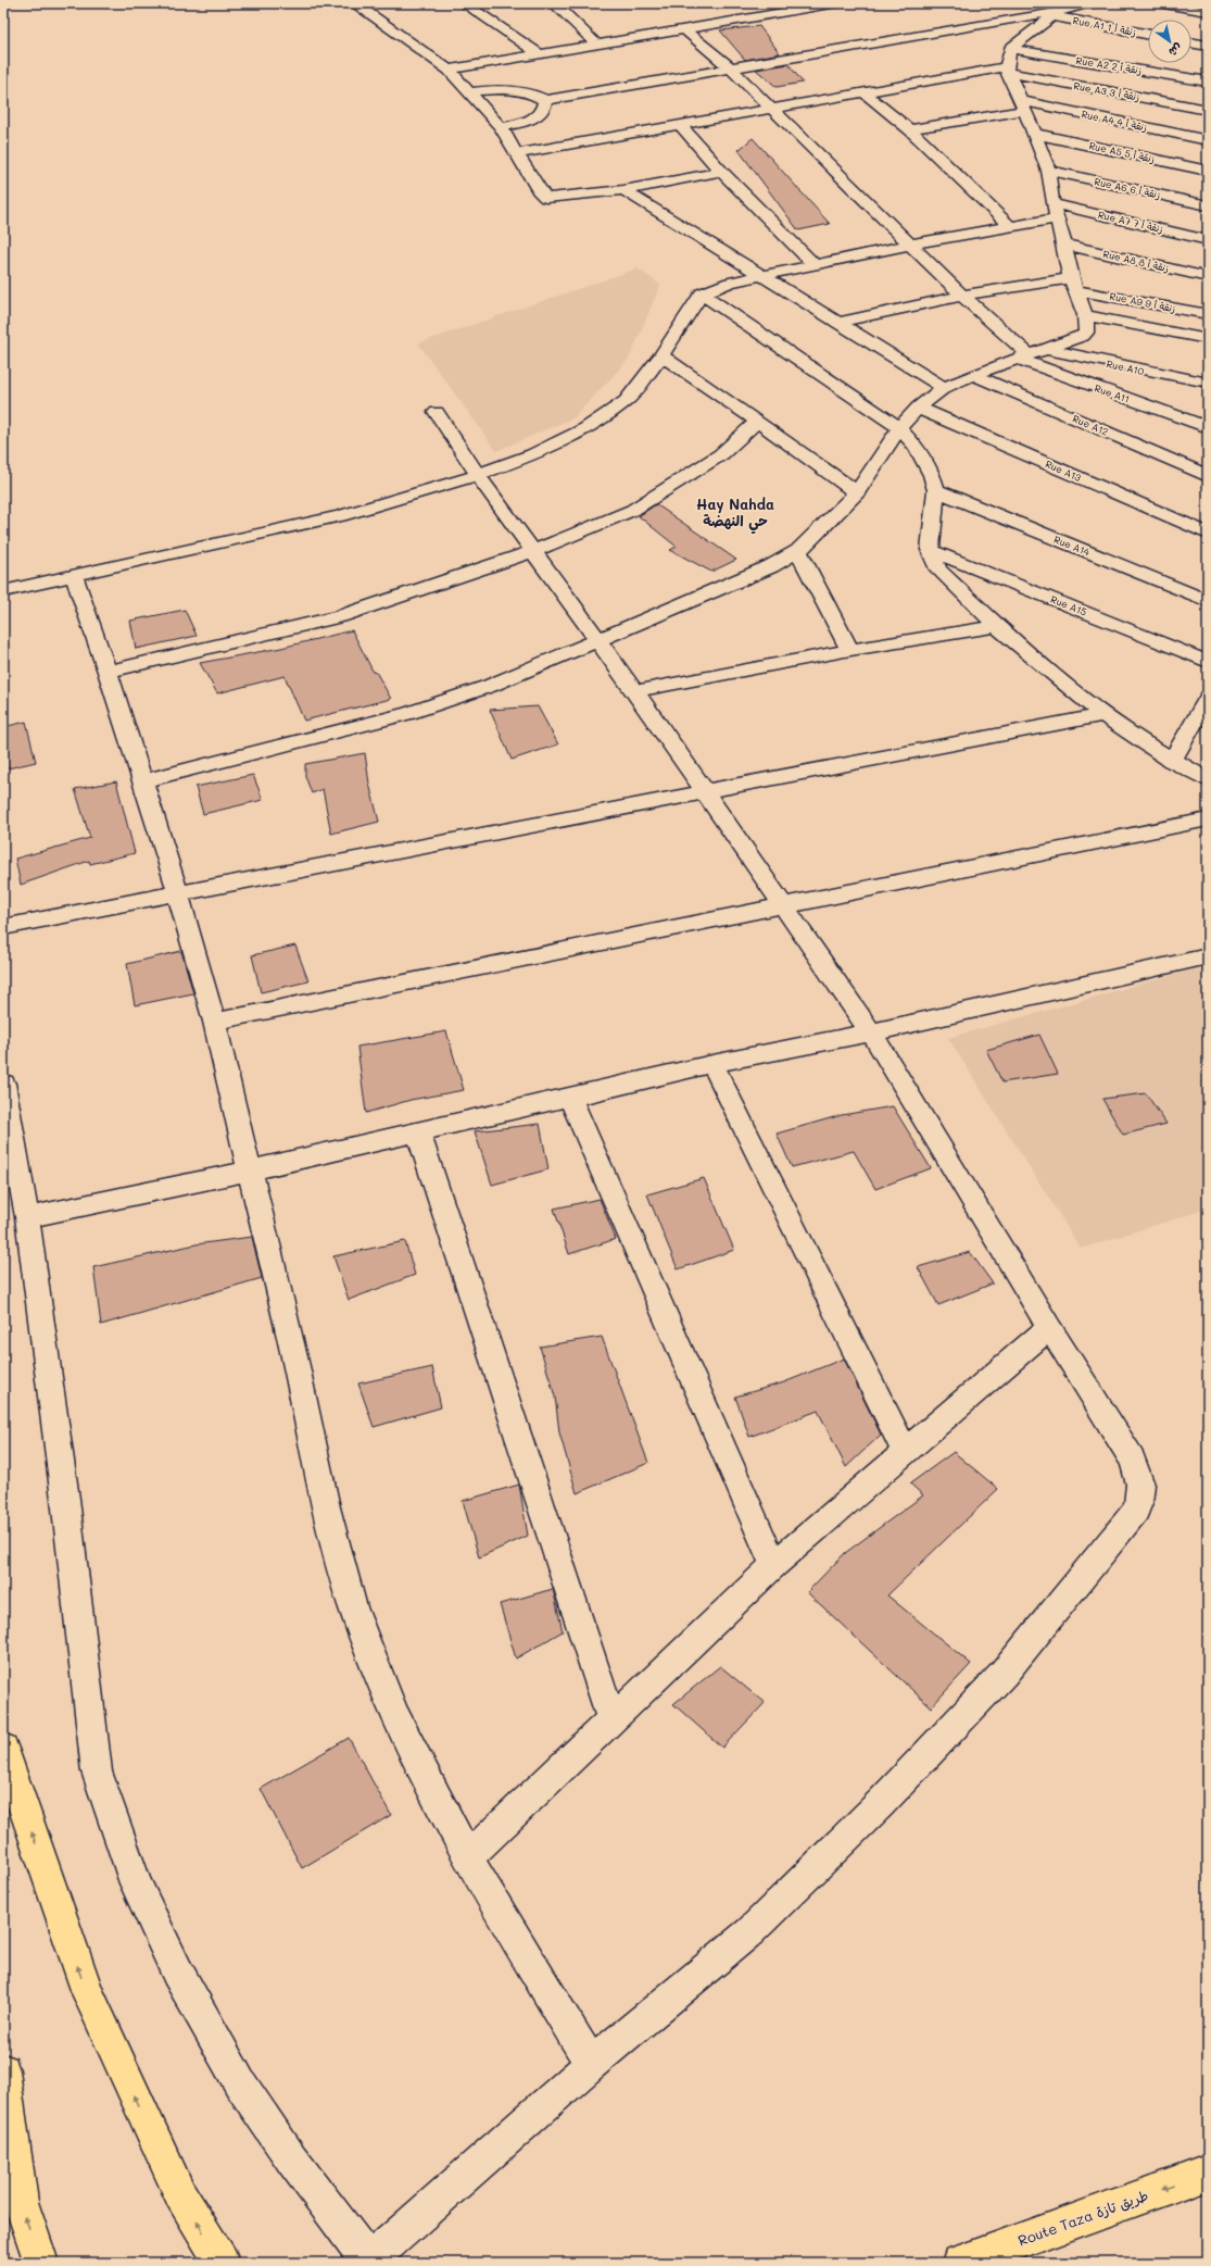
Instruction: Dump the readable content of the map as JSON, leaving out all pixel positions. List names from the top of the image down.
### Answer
{
  "streets": {
    "highway": ["Route Taza طريق تازة"],
    "street": [
      "Rue A1 زنقة أ 1",
      "Rue A2 زنقة أ 2",
      "Rue A3 زنقة أ 3",
      "Rue A4 زنقة أ 4",
      "Rue A5 زنقة أ 5",
      "Rue A6 زنقة أ 6",
      "Rue A7 زنقة أ 7",
      "Rue A8 زنقة أ 8",
      "Rue A9 زنقة أ 9",
      "Rue A10",
      "Rue A11",
      "Rue A12",
      "Rue A13",
      "Rue A14",
      "Rue A15"
    ]
  },
  "crossings": [
    ["Rue A10", "Rue A11"]
  ],
  "one_way": ["Route Taza طريق تازة"],
  "districts": ["Hay Nahda حي النهضة"],
  "north": "bottom right"
}
